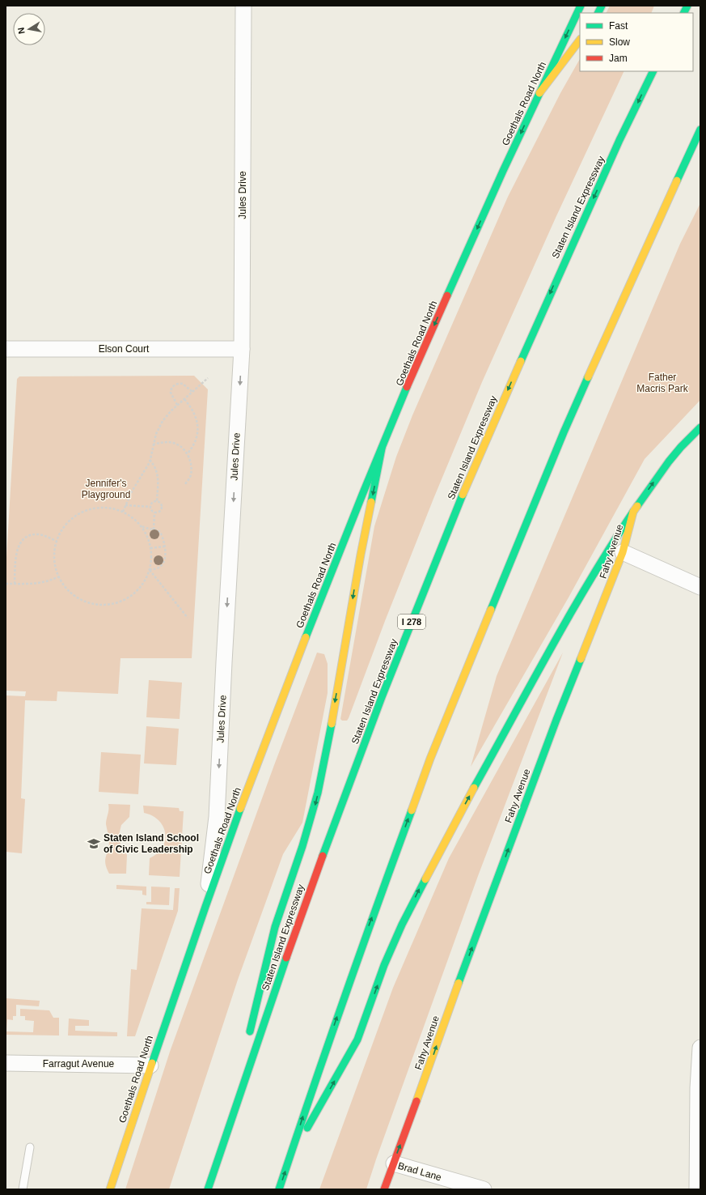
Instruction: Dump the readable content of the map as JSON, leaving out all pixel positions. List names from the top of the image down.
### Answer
{
  "streets": {
    "main road": [
      "Goethals Road North",
      "Staten Island Expressway",
      "Fahy Avenue",
      "I 278"
    ],
    "street": [
      "Jules Drive",
      "Elson Court",
      "Farragut Avenue",
      "Brad Lane"
    ]
  },
  "crossings": [
    ["Goethals Road North", "Jules Drive"],
    ["Goethals Road North", "Farragut Avenue"],
    ["Jules Drive", "Elson Court"],
    ["Fahy Avenue", "Brad Lane"]
  ],
  "one_way": ["Goethals Road North", "Jules Drive"],
  "parks": ["Father Macris Park", "Jennifer's Playground"],
  "places": {
    "school or university": ["Staten Island School of Civic Leadership"]
  },
  "legend": ["Fast", "Slow", "Jam"],
  "north": "left"
}
